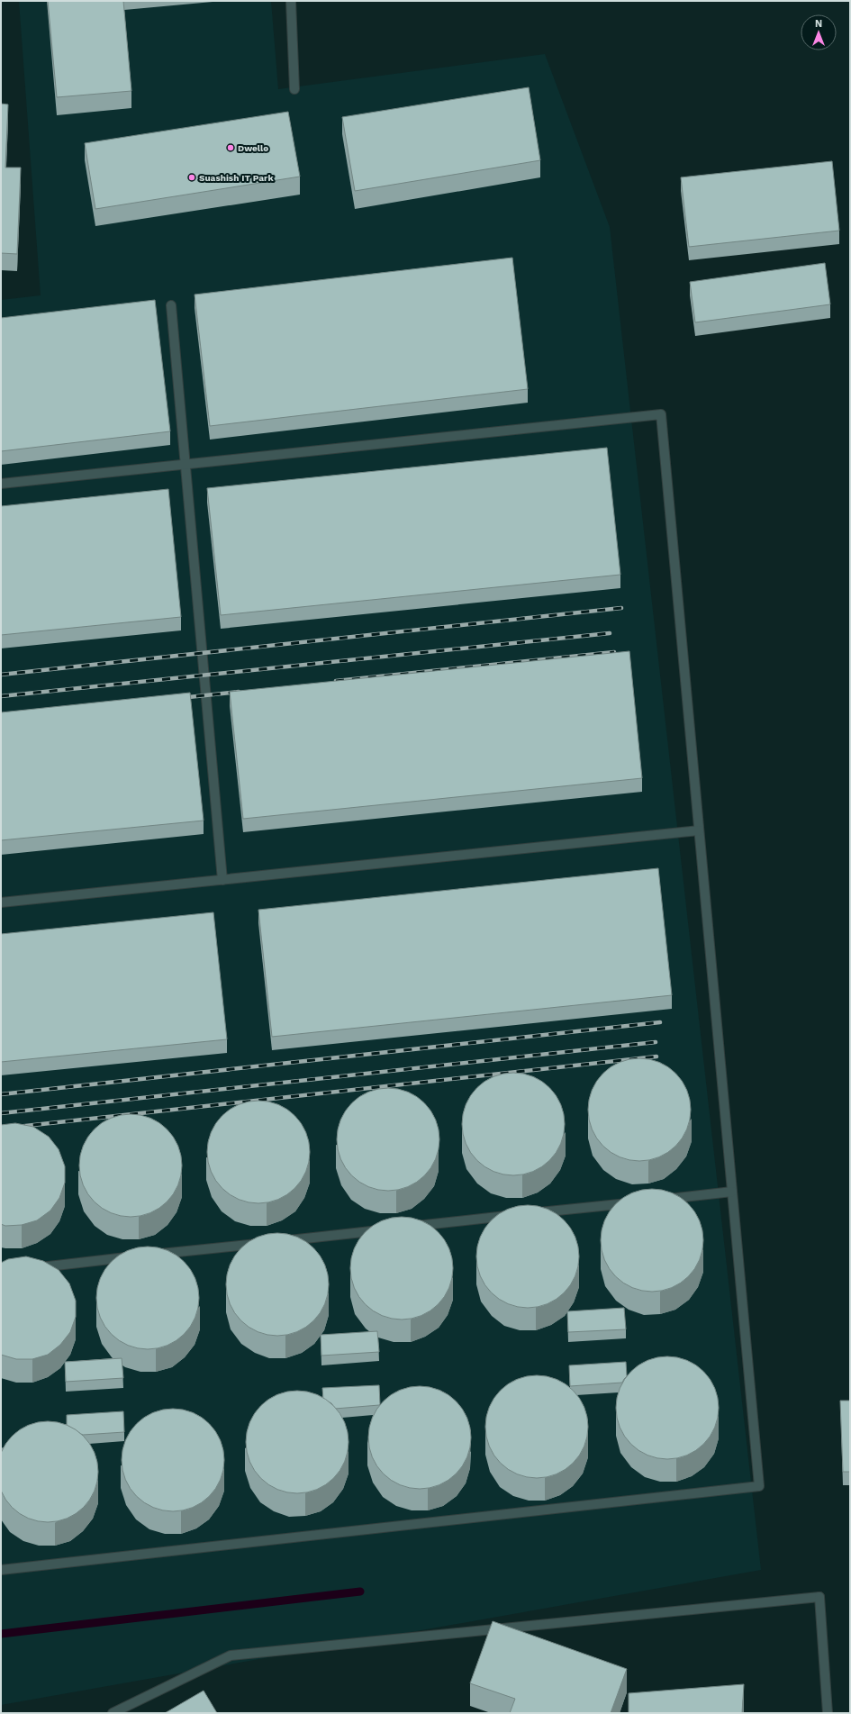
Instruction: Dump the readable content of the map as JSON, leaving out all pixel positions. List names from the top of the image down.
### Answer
{
  "places": ["Dwello", "Suashish IT Park"],
  "north": "top"
}
